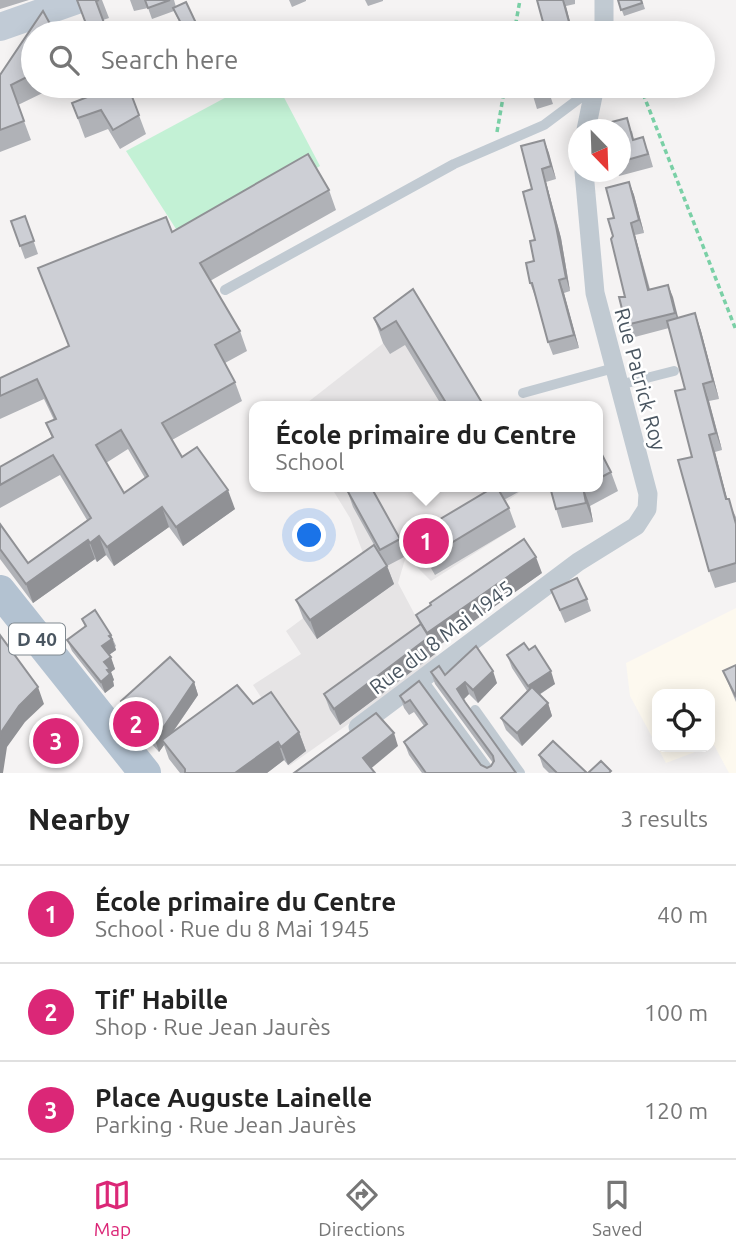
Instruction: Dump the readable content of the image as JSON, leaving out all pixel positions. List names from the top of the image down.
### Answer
{
  "streets": {
    "main road": ["D 40"],
    "street": ["Rue Patrick Roy", "Rue du 8 Mai 1945"]
  },
  "crossings": [
    ["Rue Patrick Roy", "Rue du 8 Mai 1945"]
  ],
  "north": "bottom right",
  "page": {
    "search": "Search here",
    "popup": ["École primaire du Centre", "School"],
    "pins": ["1", "2", "3"],
    "heading": ["Nearby", "3 results"],
    "list": [
      {
        "mark": "1",
        "name": "École primaire du Centre",
        "note": "School · Rue du 8 Mai 1945",
        "value": "40 m"
      },
      {
        "mark": "2",
        "name": "Tif' Habille",
        "note": "Shop · Rue Jean Jaurès",
        "value": "100 m"
      },
      {
        "mark": "3",
        "name": "Place Auguste Lainelle",
        "note": "Parking · Rue Jean Jaurès",
        "value": "120 m"
      }
    ],
    "nav": ["Map", "Directions", "Saved"]
  }
}
